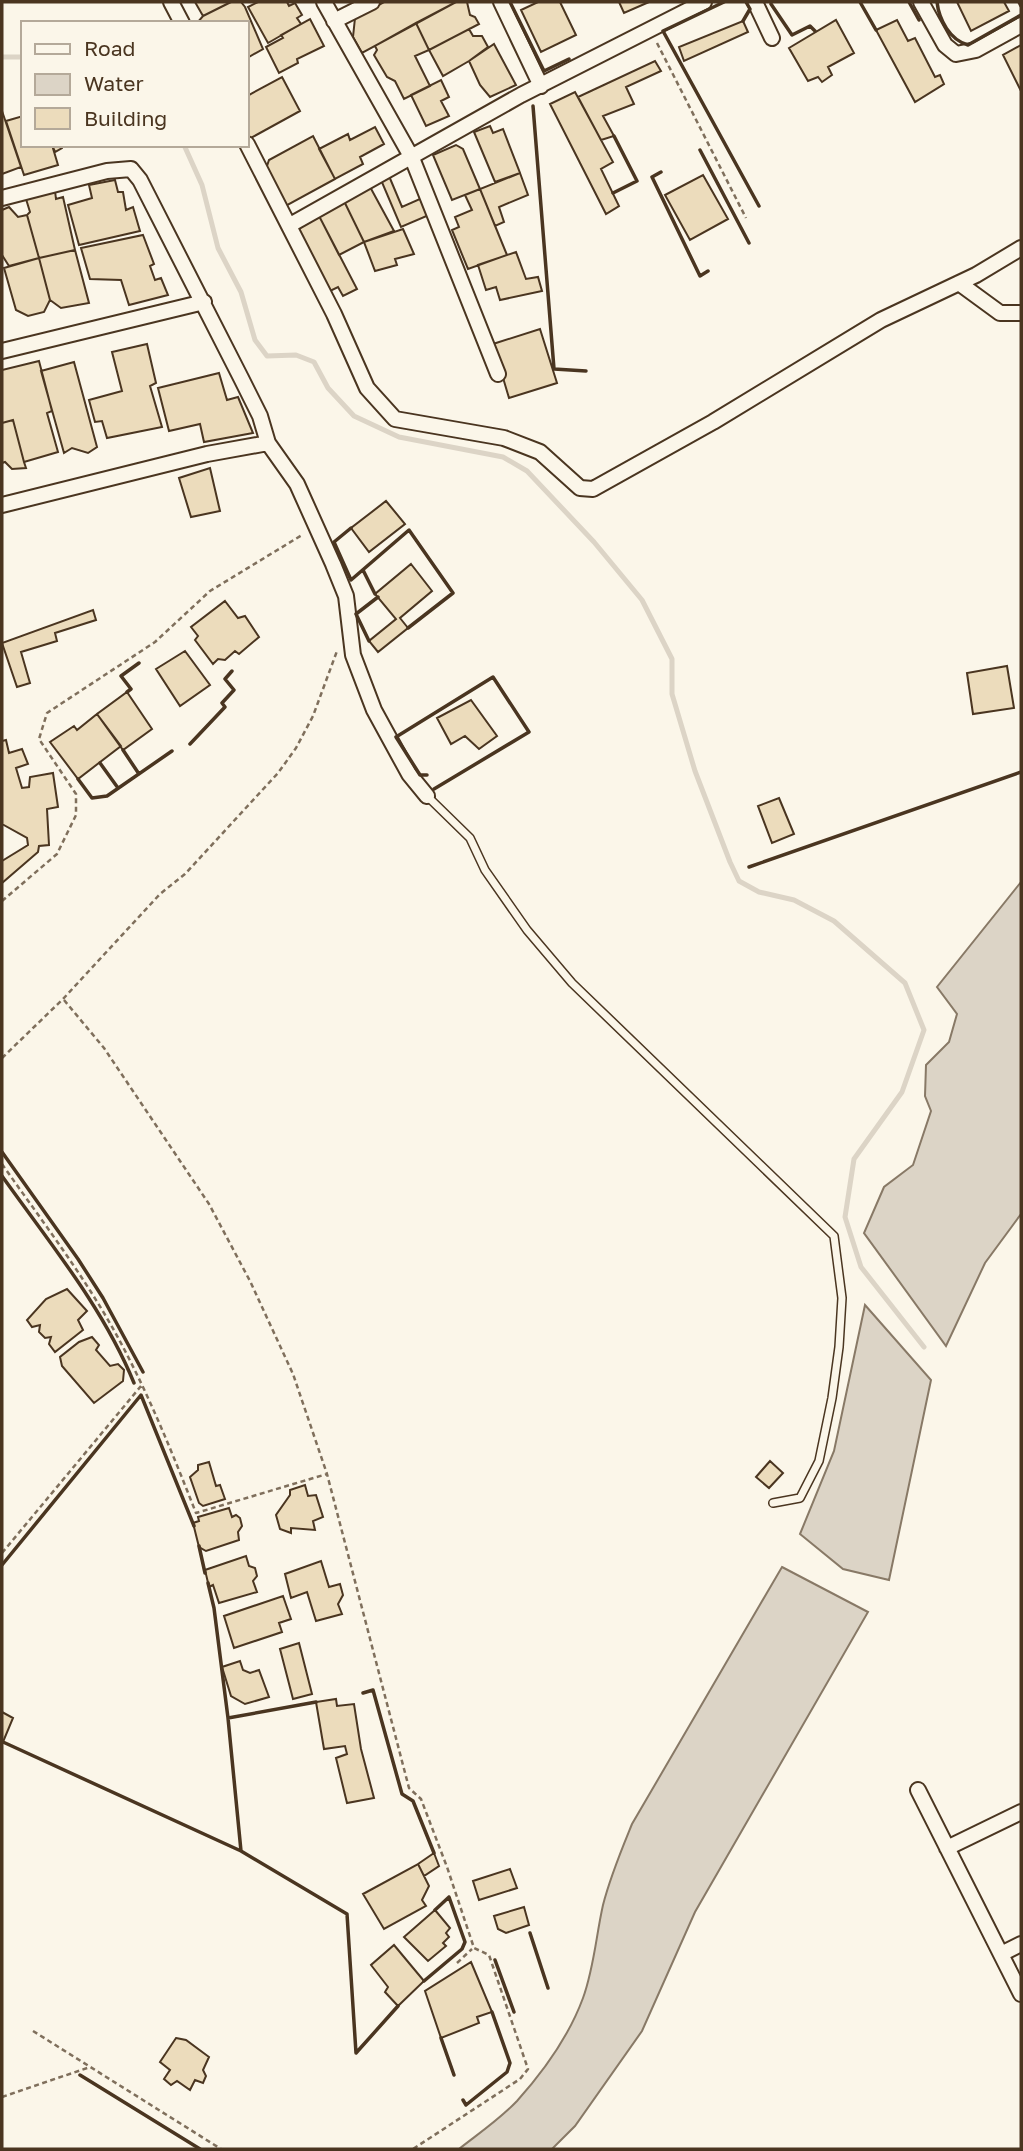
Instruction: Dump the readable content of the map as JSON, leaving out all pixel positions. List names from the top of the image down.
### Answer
{
  "legend": ["Road", "Water", "Building"]
}
